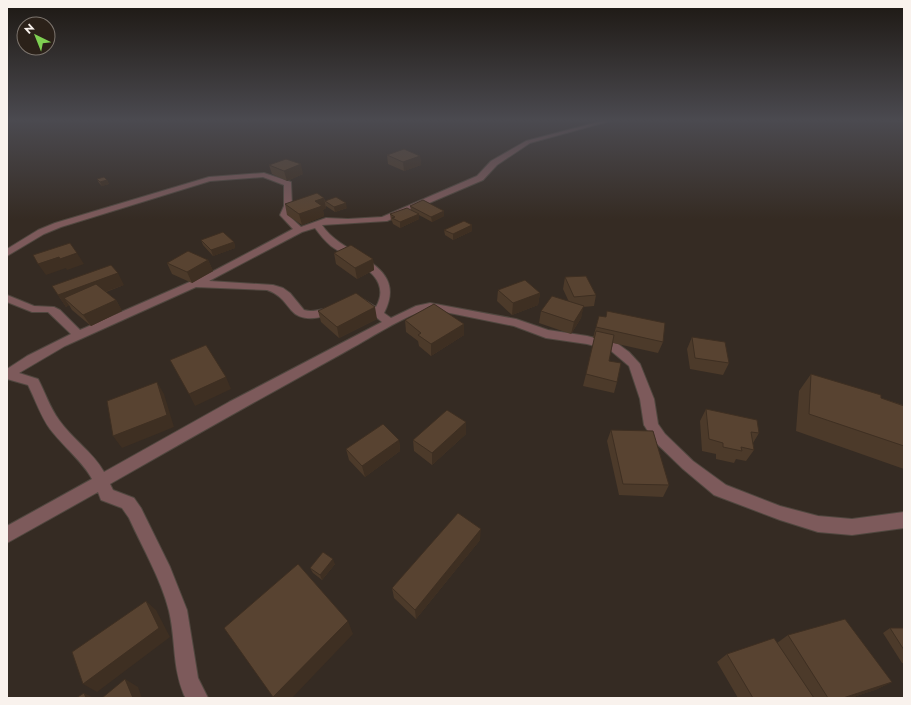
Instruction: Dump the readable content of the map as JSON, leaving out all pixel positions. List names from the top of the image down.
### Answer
{
  "north": "top left"
}
